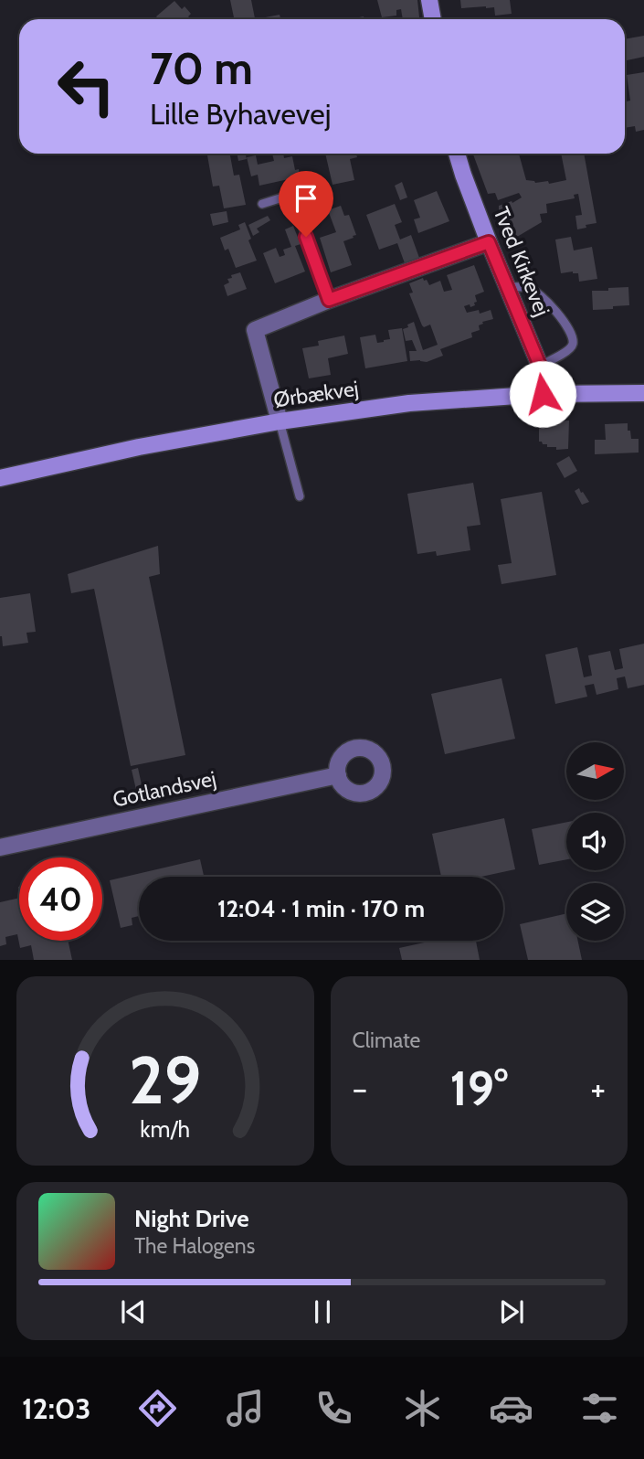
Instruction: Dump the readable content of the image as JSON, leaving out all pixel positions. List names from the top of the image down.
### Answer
{
  "streets": {
    "street": ["Tved Kirkevej", "Ørbækvej", "Gotlandsvej"]
  },
  "crossings": [
    ["Tved Kirkevej", "Ørbækvej"]
  ],
  "north": "right",
  "page": {
    "turn": ["70 m", "Lille Byhavevej"],
    "limit": "40",
    "trip": "12:04 · 1 min · 170 m",
    "tile": "Climate",
    "heat": ["−", "19°", "+"],
    "song": ["Night Drive", "The Halogens"],
    "tabs": "12:03",
    "gauge": ["29", "km/h"]
  }
}
